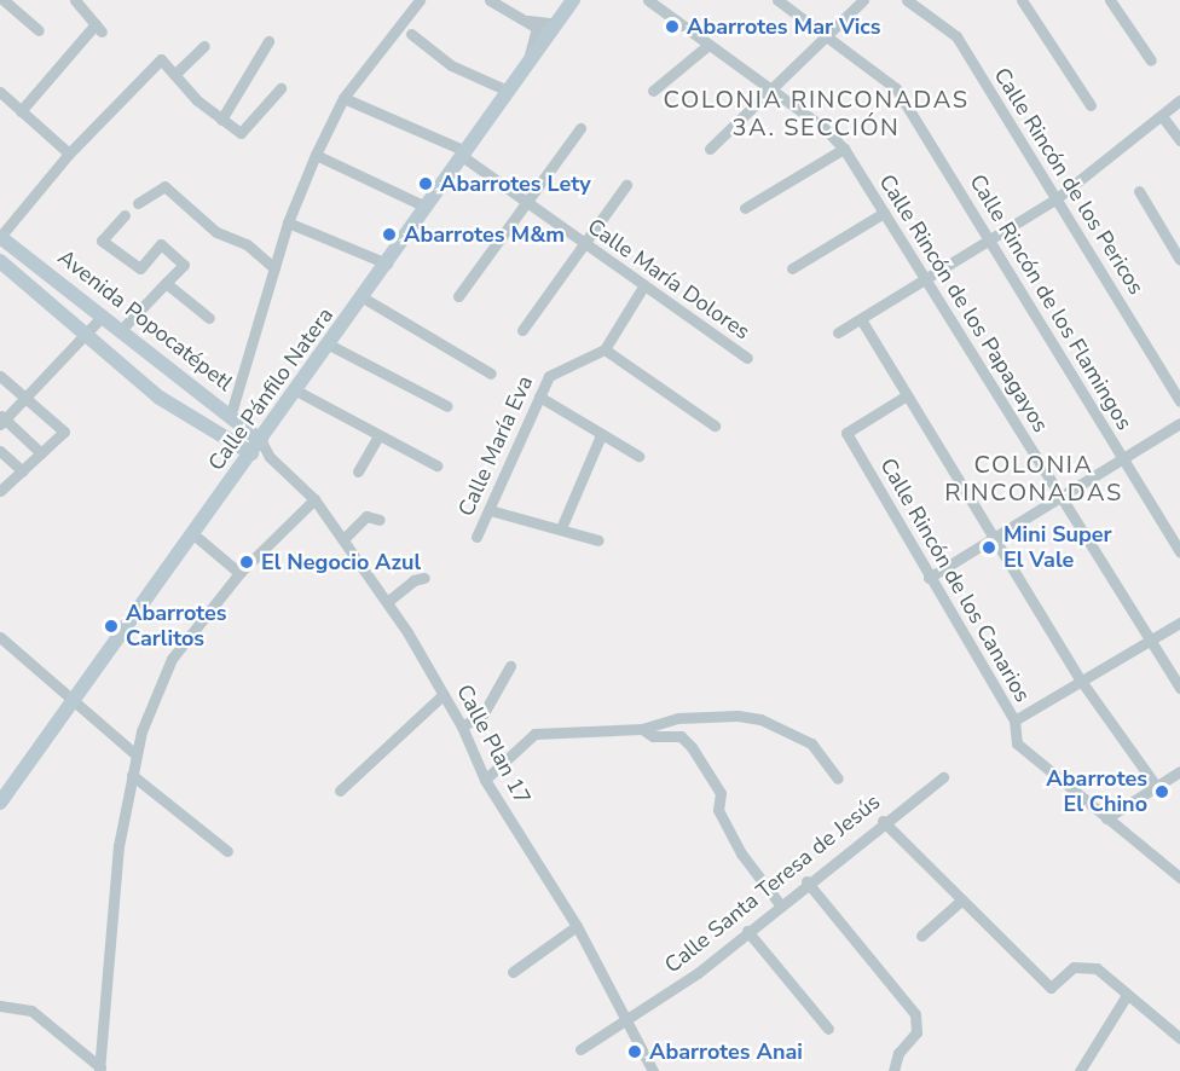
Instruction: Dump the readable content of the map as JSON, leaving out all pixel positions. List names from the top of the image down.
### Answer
{
  "streets": {
    "main road": ["Avenida Popocatépetl", "Calle Pánfilo Natera"],
    "street": [
      "Calle Rincón de los Pericos",
      "Calle María Dolores",
      "Calle Rincón de los Flamingos",
      "Calle Rincón de los Papagayos",
      "Calle María Eva",
      "Calle Rincón de los Canarios",
      "Calle Plan 17",
      "Calle Santa Teresa de Jesús"
    ]
  },
  "crossings": [
    ["Calle María Dolores", "Calle Pánfilo Natera"],
    ["Avenida Popocatépetl", "Calle Pánfilo Natera"],
    ["Avenida Popocatépetl", "Calle Plan 17"],
    ["Calle Pánfilo Natera", "Calle Plan 17"],
    ["Calle Plan 17", "Calle Santa Teresa de Jesús"]
  ],
  "districts": ["COLONIA RINCONADAS 3A. SECCIÓN", "COLONIA RINCONADAS"],
  "places": [
    "Abarrotes Mar Vics",
    "Abarrotes Lety",
    "Abarrotes M&m",
    "Mini Super El Vale",
    "El Negocio Azul",
    "Abarrotes Carlitos",
    "Abarrotes El Chino",
    "Abarrotes Anai"
  ]
}
